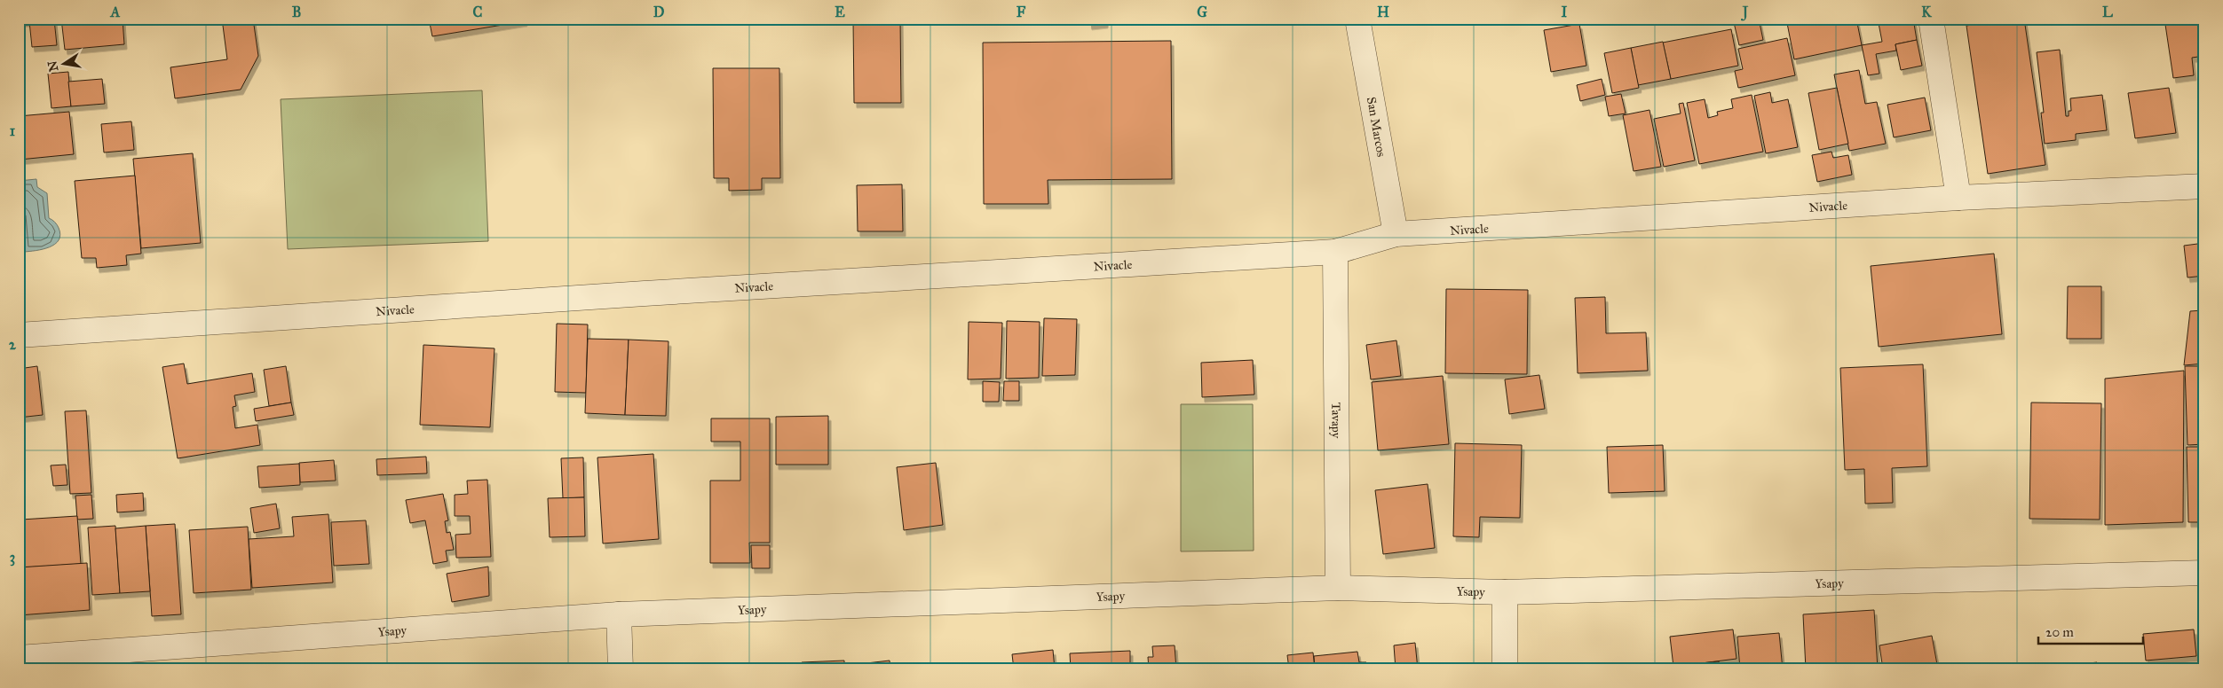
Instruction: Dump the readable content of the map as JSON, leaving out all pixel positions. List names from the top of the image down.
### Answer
{
  "streets": {
    "street": [
      "San Marcos",
      "Nivacle",
      "Tavapy",
      "Ysapy"
    ]
  },
  "crossings": [
    ["San Marcos", "Nivacle"],
    ["Nivacle", "Tavapy"],
    ["Tavapy", "Ysapy"]
  ],
  "scale_bar": "20 m",
  "north": "left",
  "grid": {
    "columns": [
      "A",
      "B",
      "C",
      "D",
      "E",
      "F",
      "G",
      "H",
      "I",
      "J",
      "K",
      "L"
    ],
    "rows": ["1", "2", "3"]
  }
}
